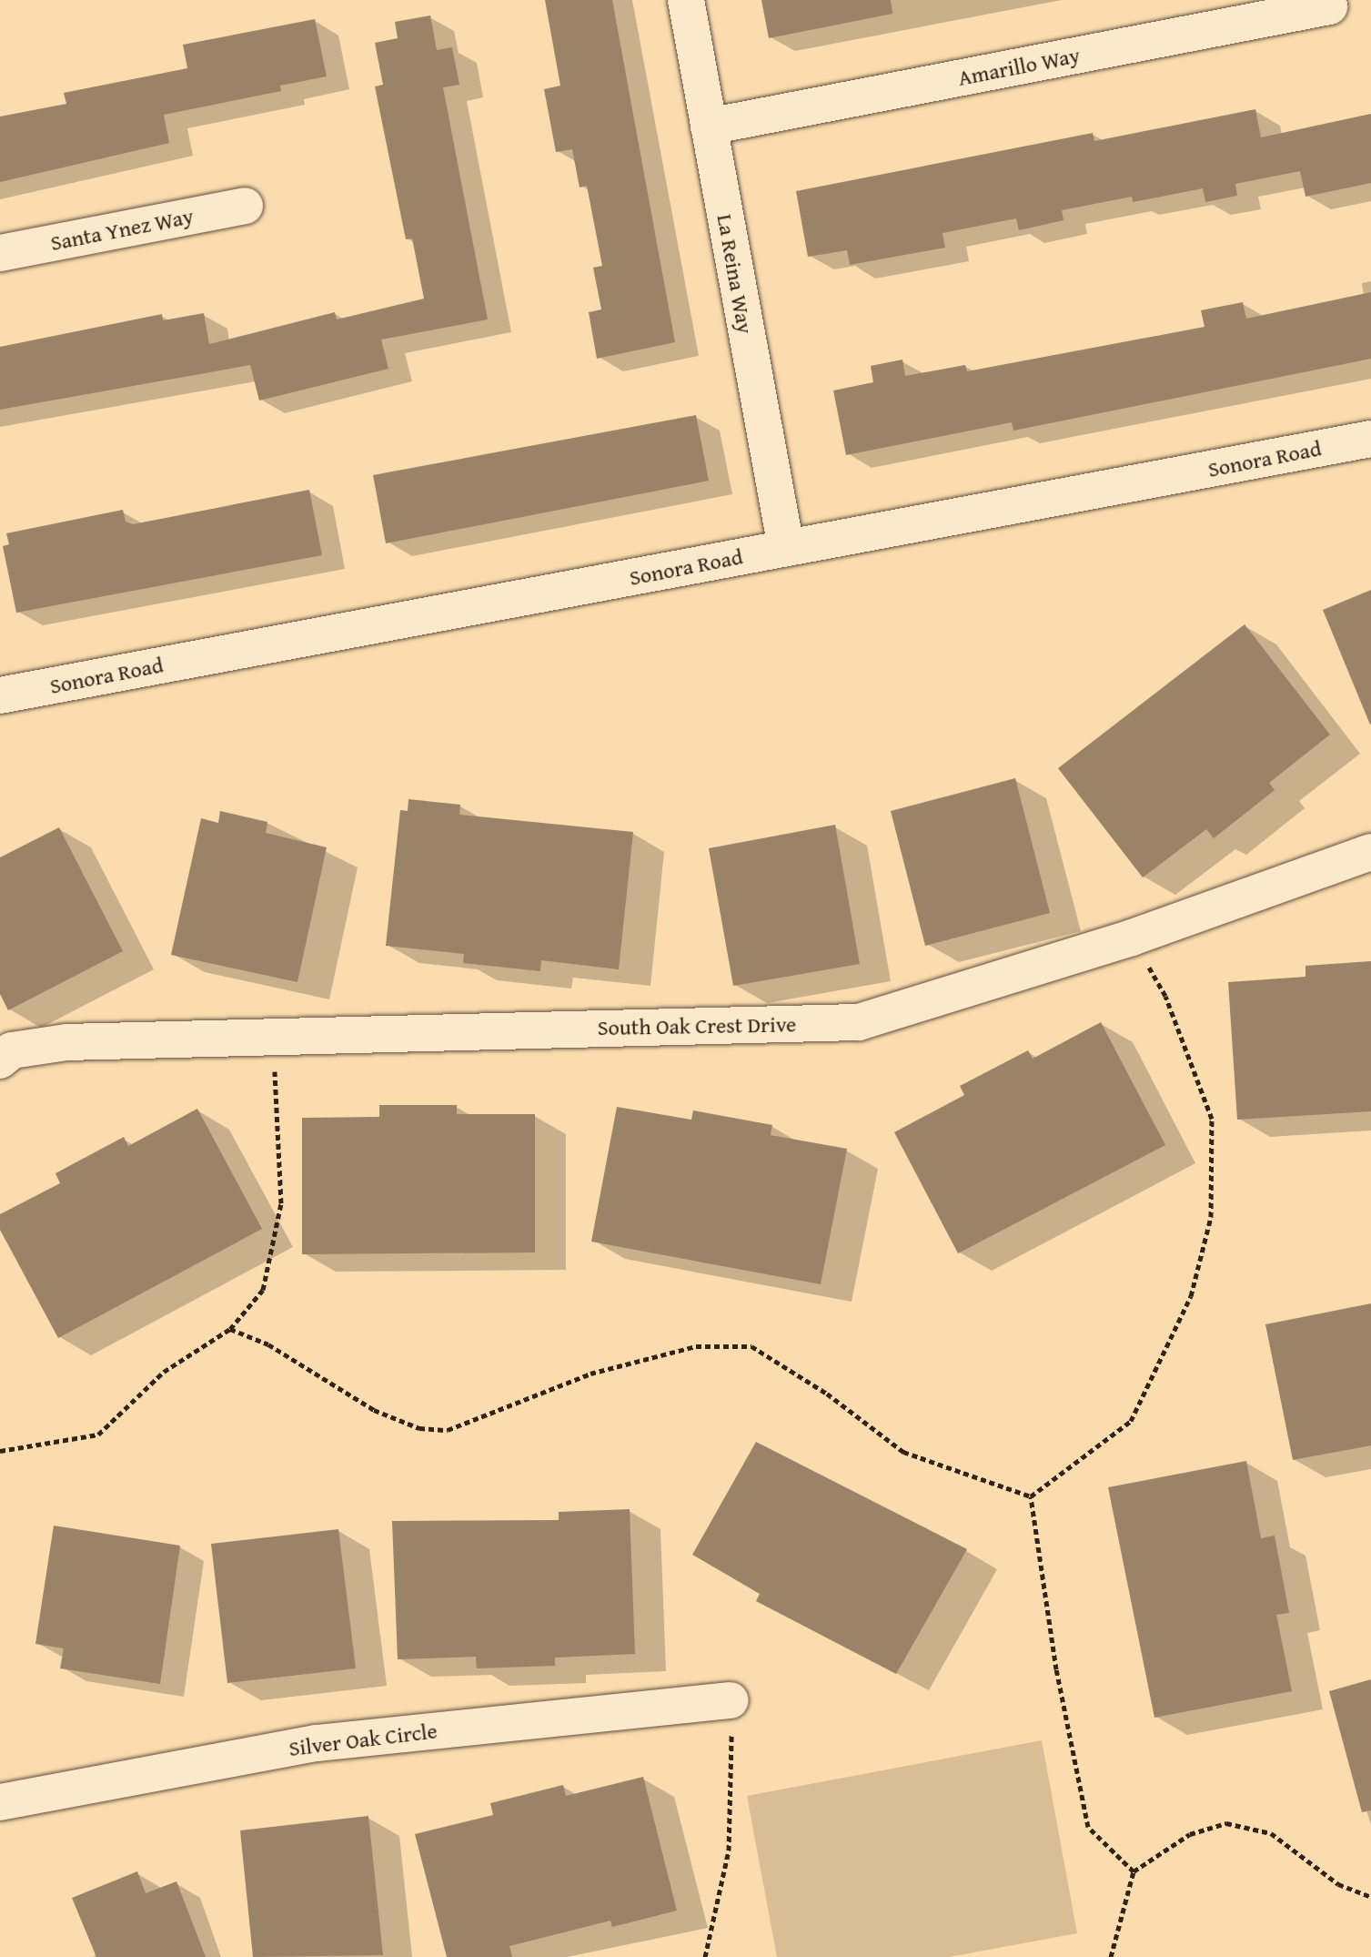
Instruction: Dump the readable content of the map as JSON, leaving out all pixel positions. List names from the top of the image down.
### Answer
{
  "streets": {
    "street": [
      "Amarillo Way",
      "Santa Ynez Way",
      "La Reina Way",
      "Sonora Road",
      "South Oak Crest Drive",
      "Silver Oak Circle"
    ]
  },
  "crossings": [
    ["Amarillo Way", "La Reina Way"],
    ["La Reina Way", "Sonora Road"]
  ]
}
